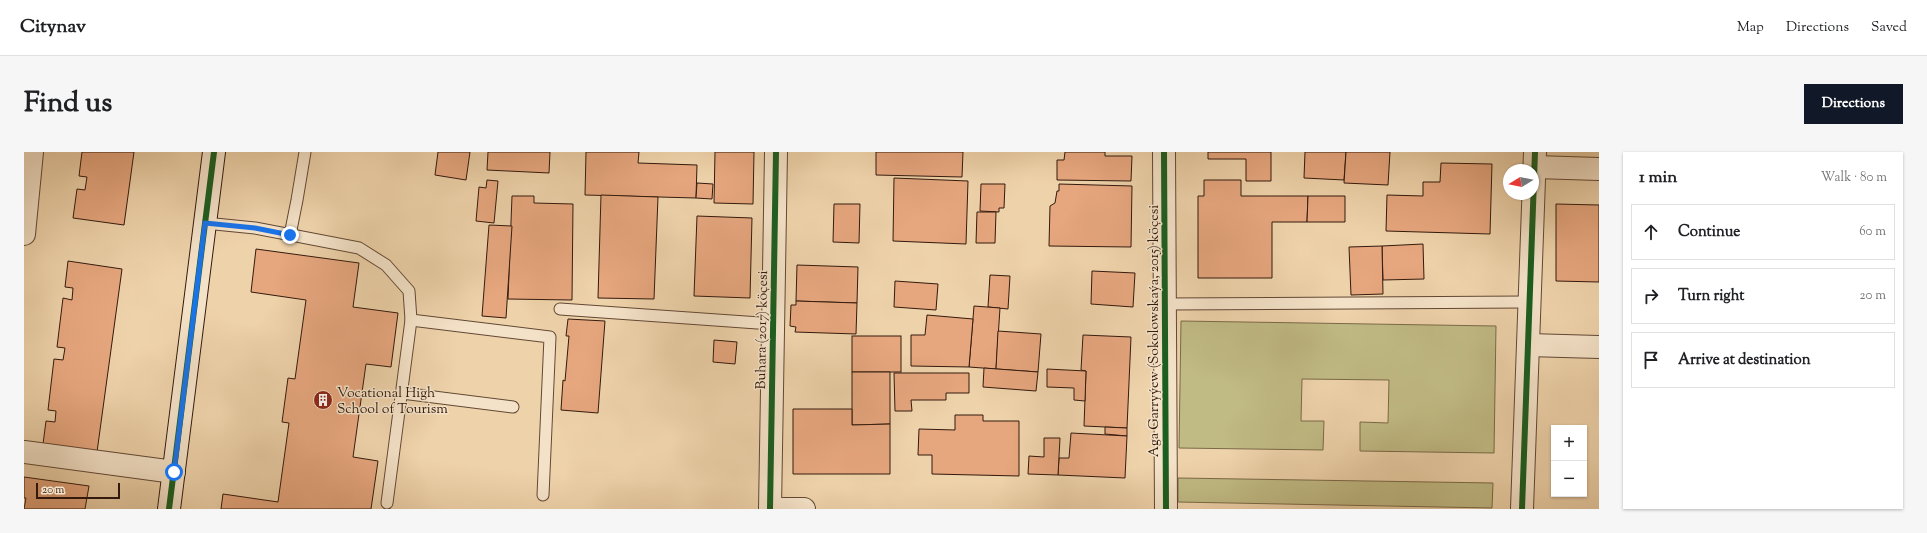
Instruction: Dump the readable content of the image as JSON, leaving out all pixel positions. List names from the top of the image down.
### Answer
{
  "streets": {
    "street": ["Buhara (2017) köçesi", "Aga Garryýew (Sokolowskaýa, 2015) köçesi"]
  },
  "places": {
    "building": ["Vocational High School of Tourism"]
  },
  "scale_bar": "20 m",
  "north": "left",
  "page": {
    "header": "Citynav",
    "nav": ["Map", "Directions", "Saved"],
    "title": "Find us",
    "buttons": "Directions",
    "heading": ["1 min", "Walk · 80 m"],
    "list": [
      ["Continue", "60 m"],
      ["Turn right", "20 m"],
      "Arrive at destination"
    ],
    "map_buttons": ["+", "−"],
    "scale": "20 m"
  }
}
